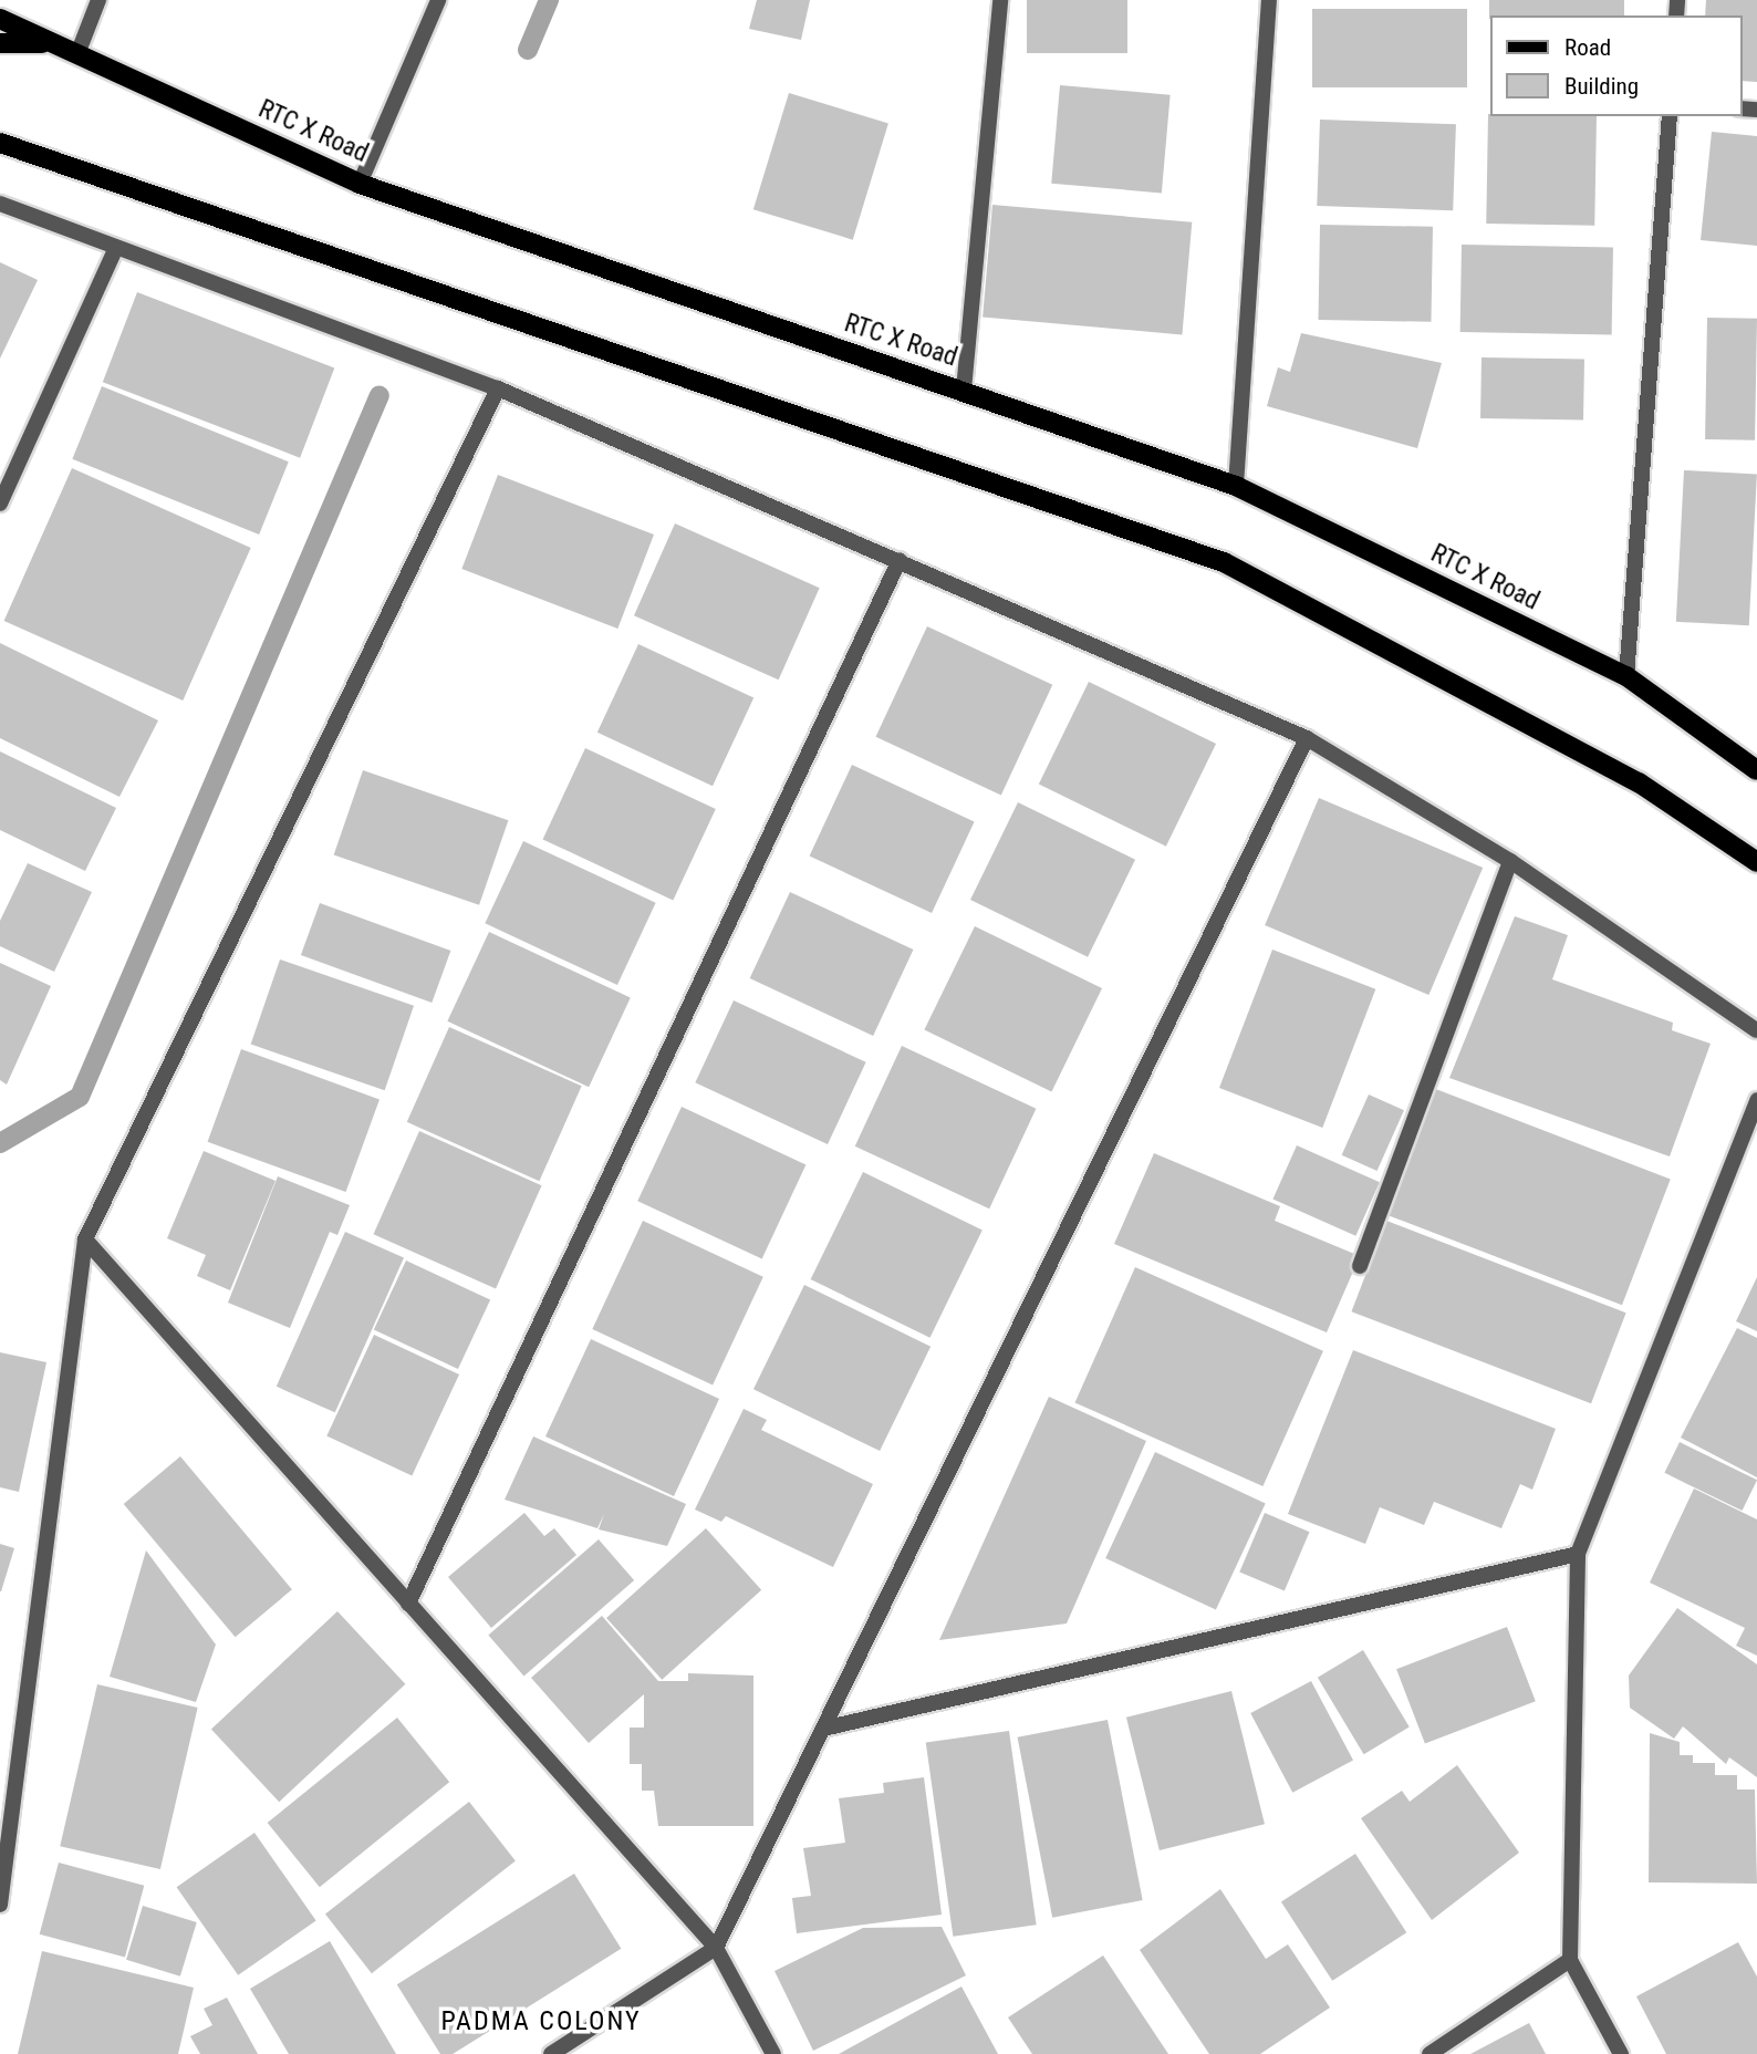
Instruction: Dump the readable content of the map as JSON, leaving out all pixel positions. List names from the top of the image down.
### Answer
{
  "streets": {
    "main road": ["RTC X Road"]
  },
  "districts": ["PADMA COLONY"],
  "legend": ["Road", "Building"]
}
